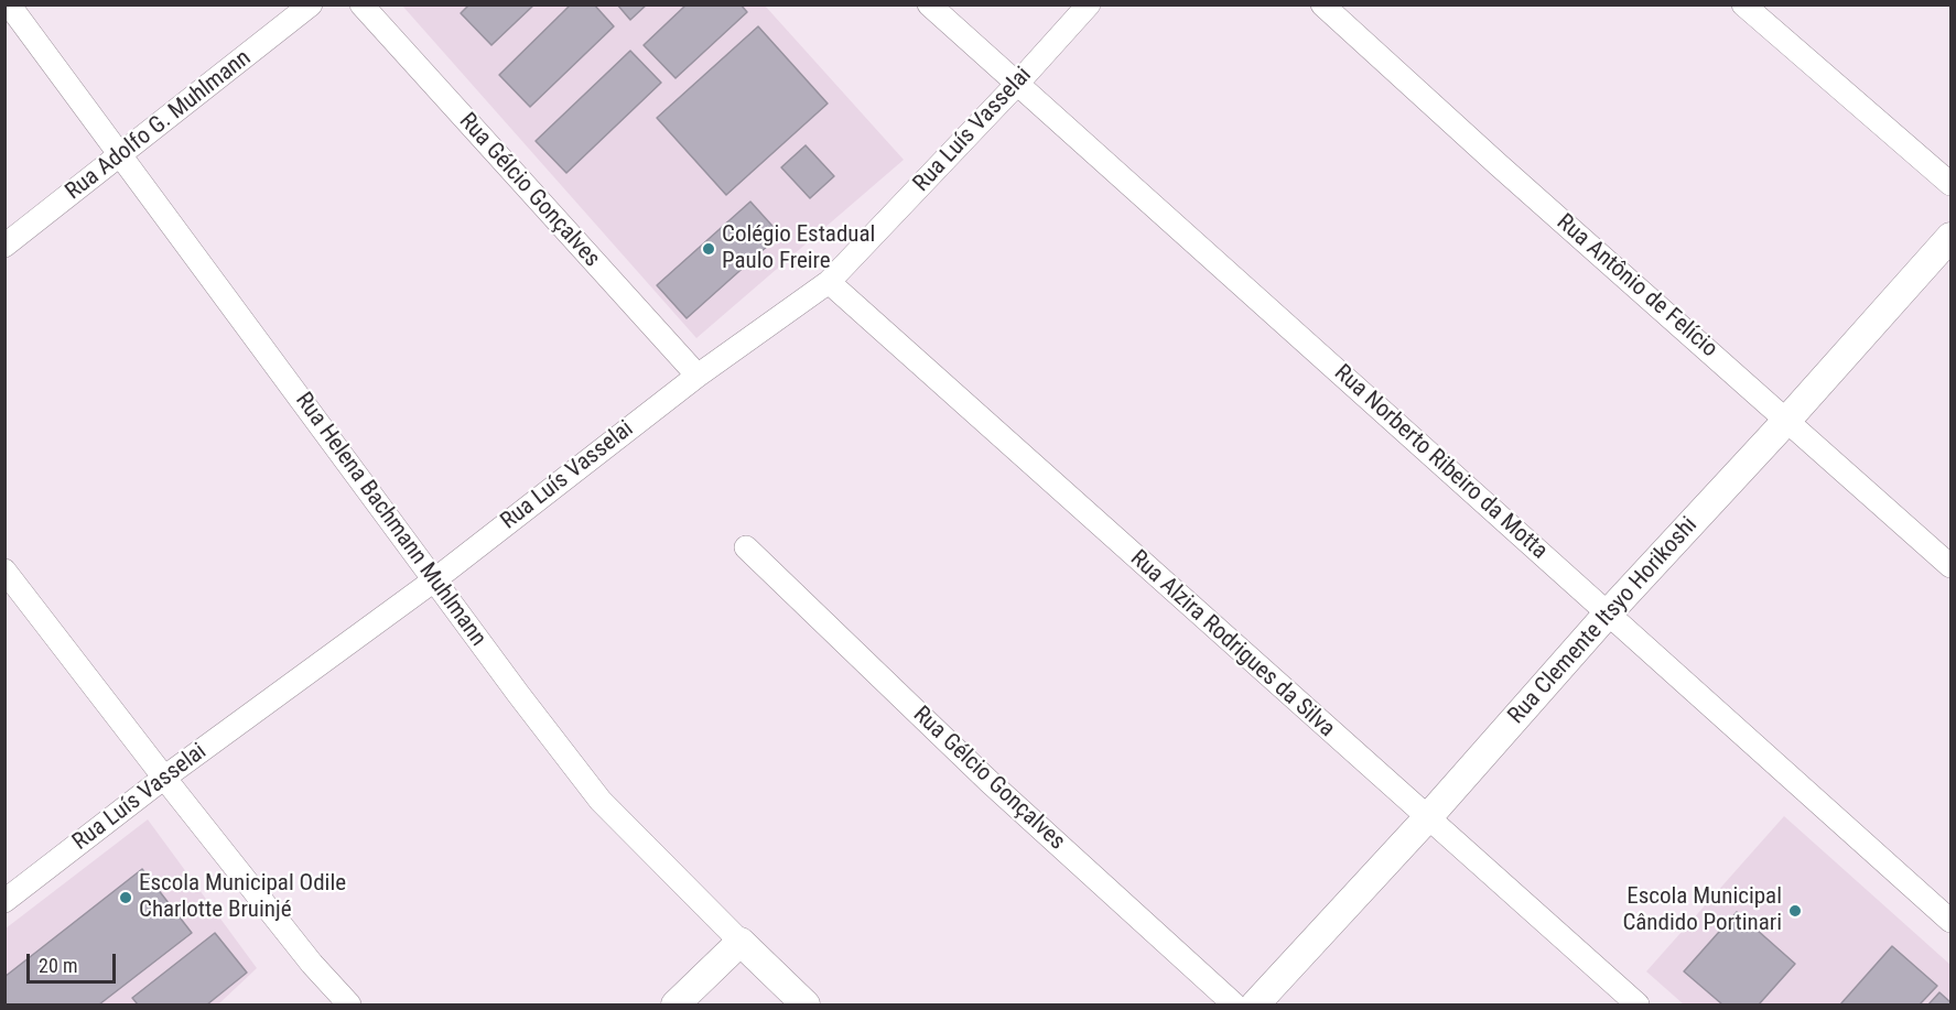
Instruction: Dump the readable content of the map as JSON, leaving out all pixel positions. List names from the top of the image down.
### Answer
{
  "streets": {
    "street": [
      "Rua Adolfo G. Muhlmann",
      "Rua Luís Vasselai",
      "Rua Gélcio Gonçalves",
      "Rua Antônio de Felício",
      "Rua Norberto Ribeiro da Motta",
      "Rua Helena Bachmann Muhlmann",
      "Rua Clemente Itsyo Horikoshi",
      "Rua Alzira Rodrigues da Silva"
    ]
  },
  "crossings": [
    ["Rua Adolfo G. Muhlmann", "Rua Helena Bachmann Muhlmann"],
    ["Rua Luís Vasselai", "Rua Gélcio Gonçalves"],
    ["Rua Luís Vasselai", "Rua Norberto Ribeiro da Motta"],
    ["Rua Luís Vasselai", "Rua Helena Bachmann Muhlmann"],
    ["Rua Luís Vasselai", "Rua Alzira Rodrigues da Silva"],
    ["Rua Antônio de Felício", "Rua Clemente Itsyo Horikoshi"],
    ["Rua Norberto Ribeiro da Motta", "Rua Clemente Itsyo Horikoshi"],
    ["Rua Clemente Itsyo Horikoshi", "Rua Alzira Rodrigues da Silva"]
  ],
  "places": ["Colégio Estadual Paulo Freire", "Escola Municipal Odile Charlotte Bruinjé", "Escola Municipal Cândido Portinari"],
  "scale_bar": "20 m"
}
